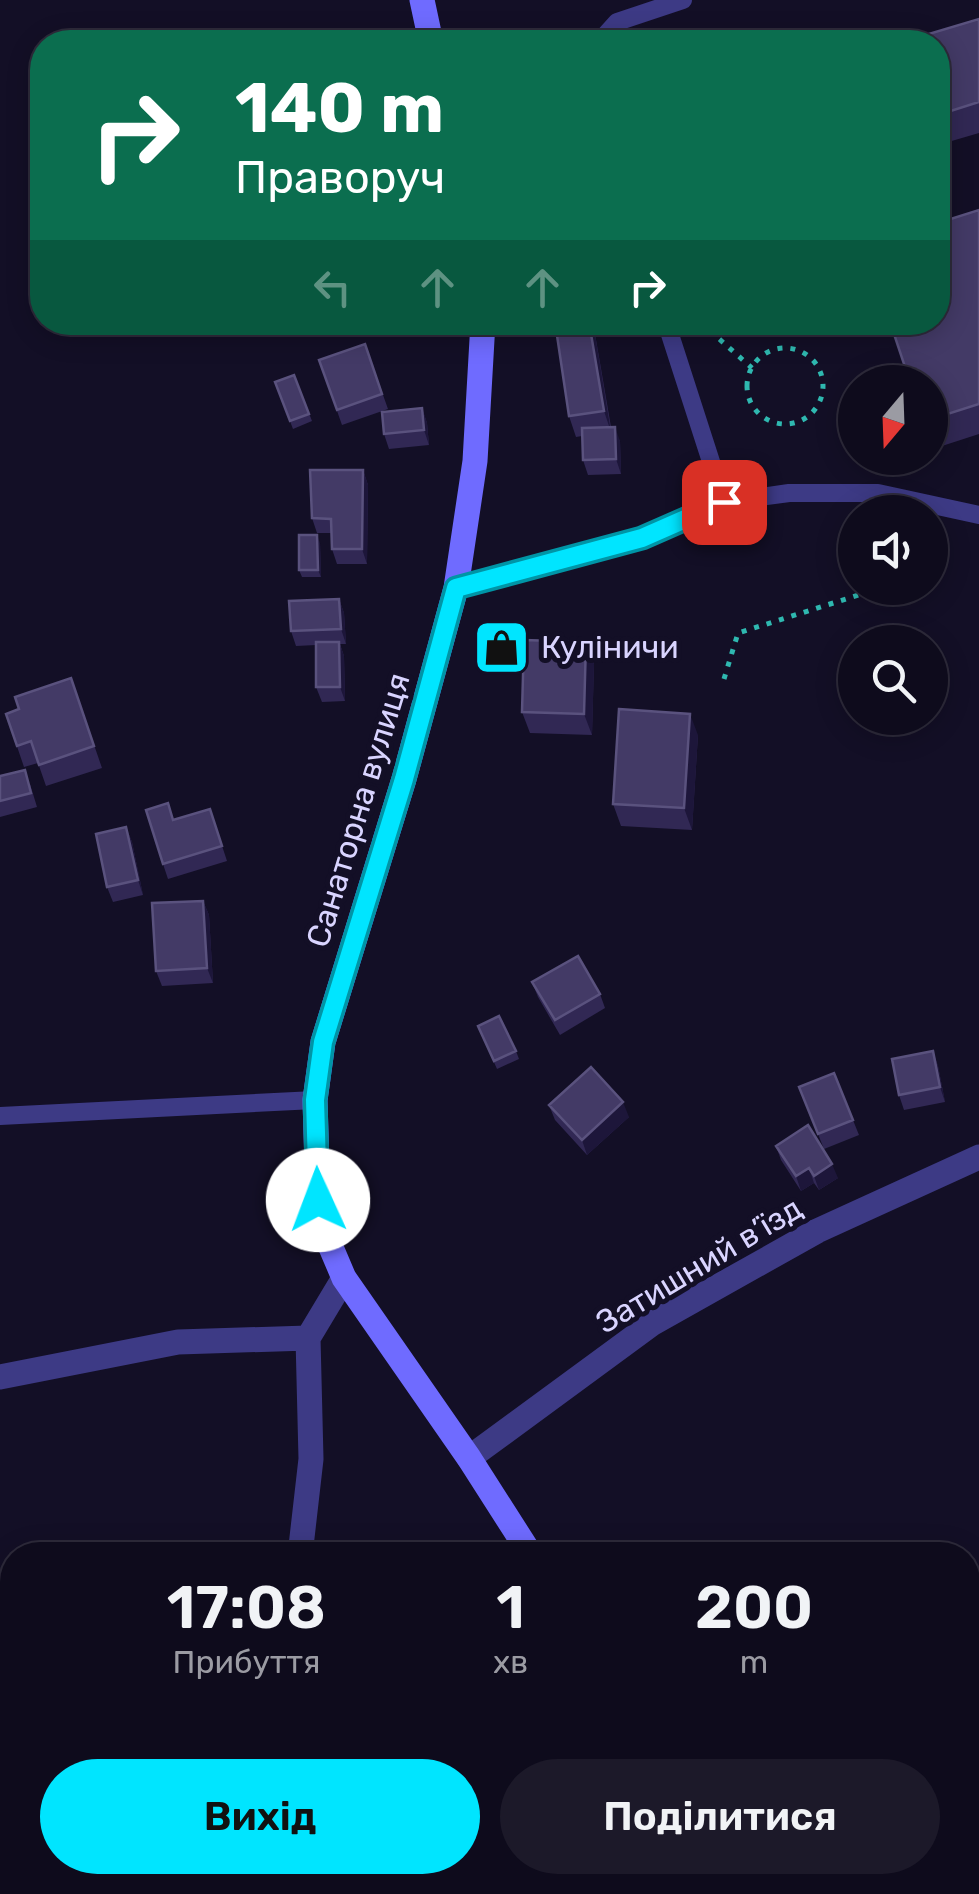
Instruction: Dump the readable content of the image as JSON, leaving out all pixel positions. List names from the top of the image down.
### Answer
{
  "streets": {
    "street": ["Санаторна вулиця", "Затишний в’їзд"]
  },
  "crossings": [
    ["Санаторна вулиця", "Затишний в’їзд"]
  ],
  "places": {
    "shop": ["Куліничи"]
  },
  "north": "bottom",
  "page": {
    "turn": ["140 m", "Праворуч"],
    "eta": [
      "17:08",
      "Прибуття",
      "1",
      "хв",
      "200",
      "m"
    ],
    "buttons": ["Вихід", "Поділитися"]
  }
}
